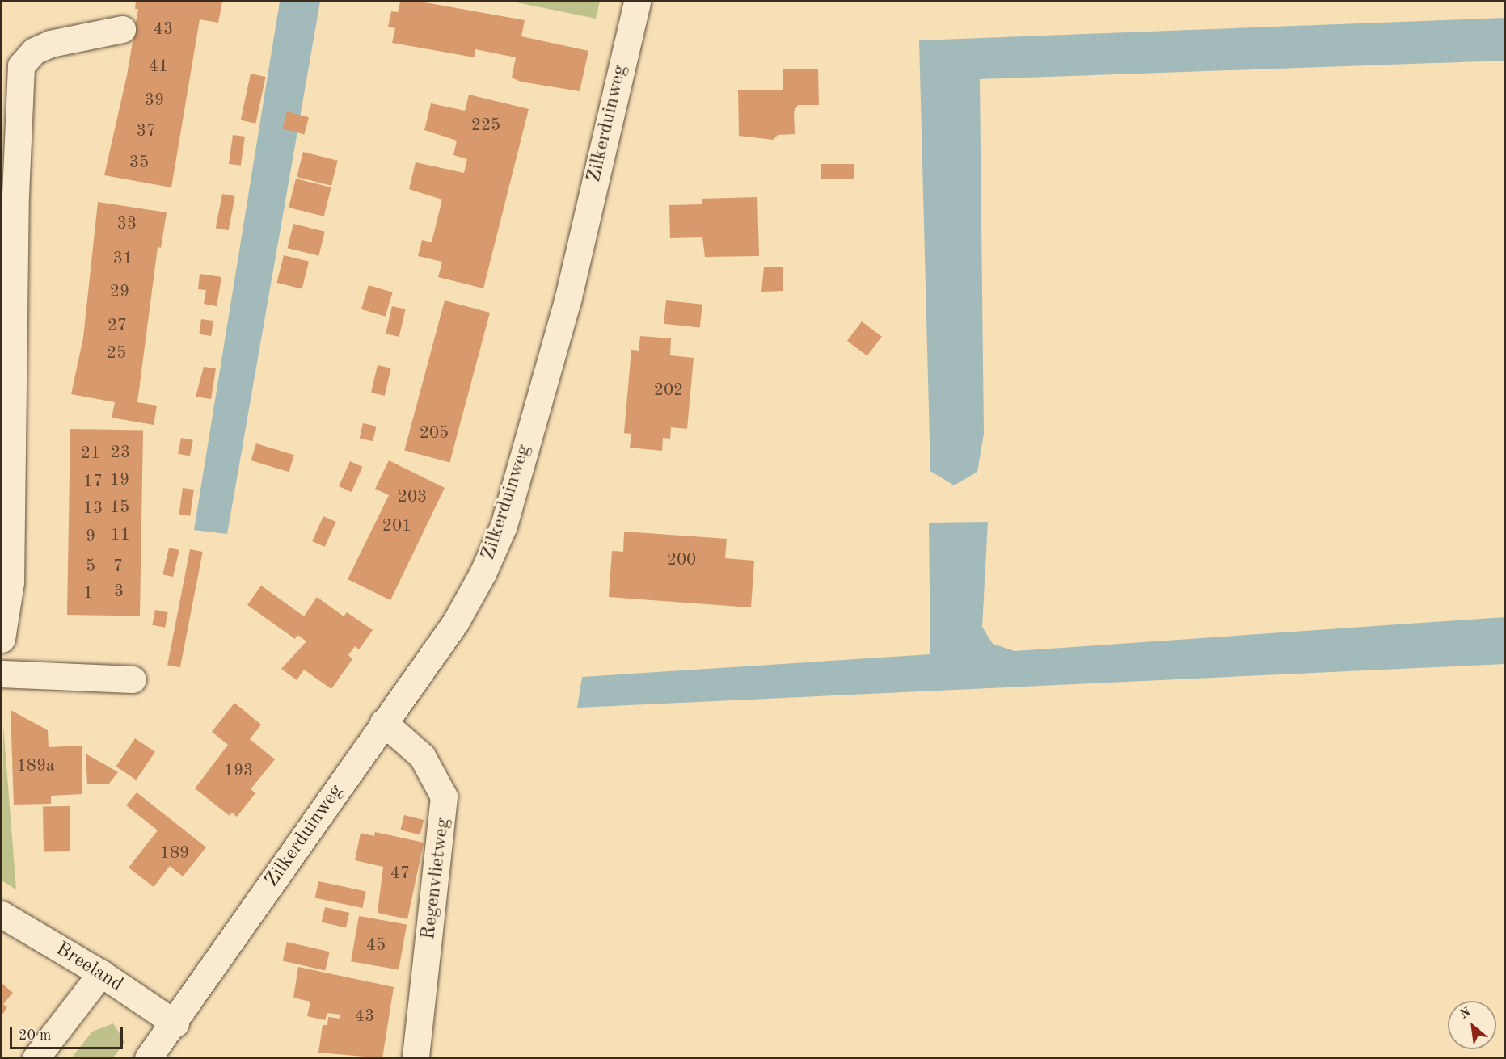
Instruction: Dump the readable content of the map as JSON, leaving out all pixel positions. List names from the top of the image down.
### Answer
{
  "streets": {
    "street": ["Zilkerduinweg", "Regenvlietweg", "Breeland"]
  },
  "crossings": [
    ["Zilkerduinweg", "Regenvlietweg"],
    ["Zilkerduinweg", "Breeland"]
  ],
  "house_numbers": [
    "43",
    "41",
    "39",
    "225",
    "37",
    "35",
    "33",
    "31",
    "29",
    "27",
    "25",
    "202",
    "205",
    "23",
    "21",
    "19",
    "17",
    "203",
    "15",
    "13",
    "201",
    "11",
    "9",
    "200",
    "5",
    "7",
    "3",
    "1",
    "189a",
    "193",
    "189",
    "47",
    "45",
    "43"
  ],
  "scale_bar": "20 m",
  "north": "top left"
}
